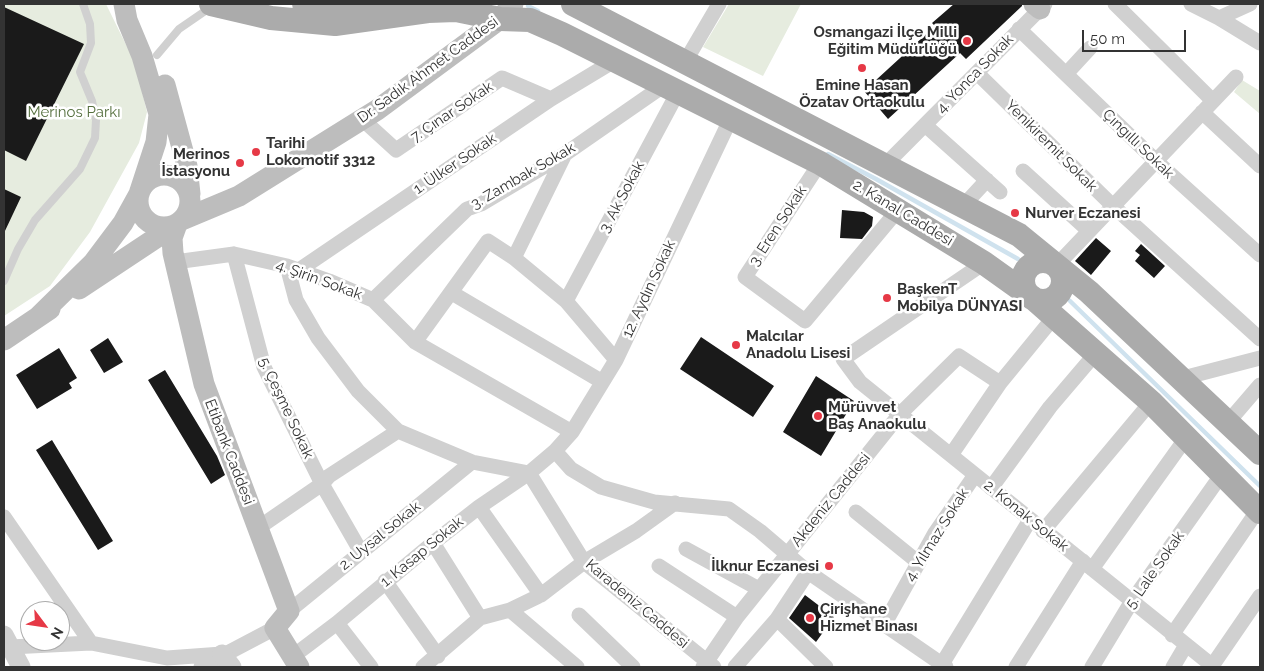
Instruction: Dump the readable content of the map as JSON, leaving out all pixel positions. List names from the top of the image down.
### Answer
{
  "streets": {
    "main road": ["Dr. Sadık Ahmet Caddesi", "2. Kanal Caddesi", "Etibank Caddesi"],
    "street": [
      "4. Yonca Sokak",
      "7. Çınar Sokak",
      "Çıngıllı Sokak",
      "Yenikiremit Sokak",
      "1. Ülker Sokak",
      "3. Zambak Sokak",
      "3. Ak Sokak",
      "3. Eren Sokak",
      "4. Şirin Sokak",
      "12. Aydın Sokak",
      "5. Çeşme Sokak",
      "Akdeniz Caddesi",
      "2. Konak Sokak",
      "4. Yılmaz Sokak",
      "2. Uysal Sokak",
      "1. Kasap Sokak",
      "5. Lale Sokak",
      "Karadeniz Caddesi"
    ]
  },
  "crossings": [
    ["Dr. Sadık Ahmet Caddesi", "7. Çınar Sokak"],
    ["Dr. Sadık Ahmet Caddesi", "2. Kanal Caddesi"],
    ["Dr. Sadık Ahmet Caddesi", "Etibank Caddesi"],
    ["4. Yonca Sokak", "Çıngıllı Sokak"],
    ["4. Yonca Sokak", "Yenikiremit Sokak"],
    ["4. Yonca Sokak", "2. Kanal Caddesi"],
    ["7. Çınar Sokak", "1. Ülker Sokak"],
    ["1. Ülker Sokak", "2. Kanal Caddesi"],
    ["1. Ülker Sokak", "4. Şirin Sokak"],
    ["3. Zambak Sokak", "3. Ak Sokak"],
    ["3. Zambak Sokak", "2. Kanal Caddesi"],
    ["3. Zambak Sokak", "4. Şirin Sokak"],
    ["3. Ak Sokak", "2. Kanal Caddesi"],
    ["2. Kanal Caddesi", "3. Eren Sokak"],
    ["2. Kanal Caddesi", "12. Aydın Sokak"],
    ["2. Kanal Caddesi", "2. Konak Sokak"],
    ["2. Kanal Caddesi", "5. Lale Sokak"],
    ["4. Şirin Sokak", "12. Aydın Sokak"],
    ["4. Şirin Sokak", "5. Çeşme Sokak"],
    ["4. Şirin Sokak", "Etibank Caddesi"],
    ["12. Aydın Sokak", "1. Kasap Sokak"],
    ["5. Çeşme Sokak", "2. Uysal Sokak"],
    ["Etibank Caddesi", "2. Uysal Sokak"],
    ["Akdeniz Caddesi", "2. Konak Sokak"],
    ["Akdeniz Caddesi", "Karadeniz Caddesi"],
    ["2. Konak Sokak", "4. Yılmaz Sokak"],
    ["2. Konak Sokak", "5. Lale Sokak"],
    ["1. Kasap Sokak", "Karadeniz Caddesi"]
  ],
  "parks": ["Merinos Parkı"],
  "places": [
    "Osmangazi İlçe Milli Eğitim Müdürlüğü",
    "Emine Hasan Özatav Ortaokulu",
    "Tarihi Lokomotif 3312",
    "Merinos İstasyonu",
    "Nurver Eczanesi",
    "BaşkenT Mobilya DÜNYASI",
    "Malcılar Anadolu Lisesi",
    "Mürüvvet Baş Anaokulu",
    "İlknur Eczanesi",
    "Çirişhane Hizmet Binası"
  ],
  "scale_bar": "50 m",
  "north": "bottom right"
}
